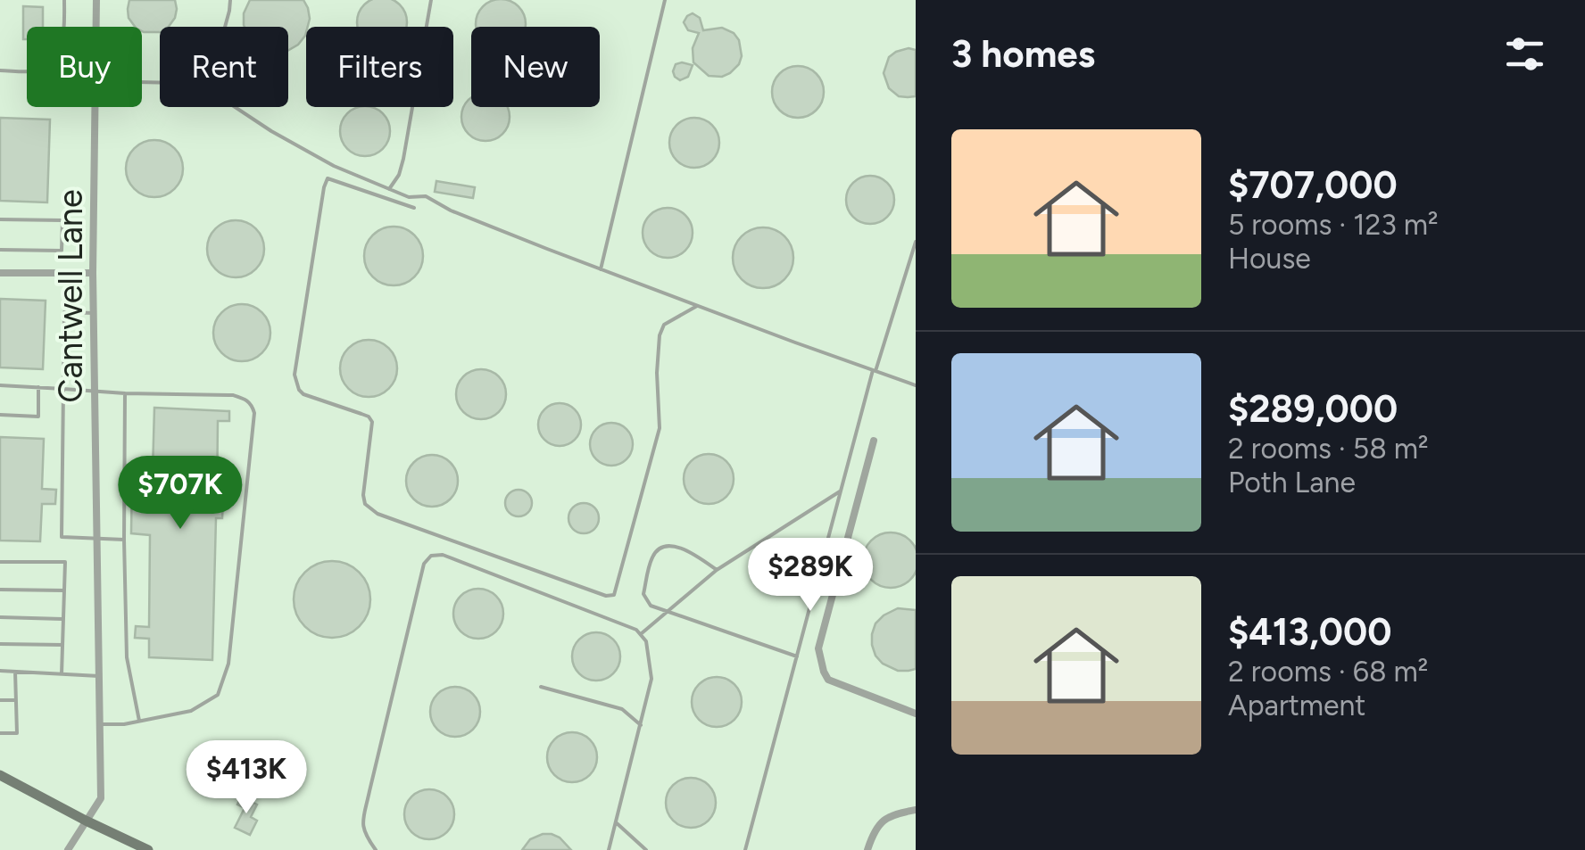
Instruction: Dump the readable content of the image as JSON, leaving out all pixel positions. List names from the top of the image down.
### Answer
{
  "streets": {
    "street": ["Cantwell Lane"]
  },
  "page": {
    "heading": "3 homes",
    "chip": [
      "Buy",
      "Rent",
      "Filters",
      "New"
    ],
    "list": [
      {
        "name": "$707,000",
        "note": "5 rooms · 123 m² · House"
      },
      {
        "name": "$289,000",
        "note": "2 rooms · 58 m² · Poth Lane"
      },
      {
        "name": "$413,000",
        "note": "2 rooms · 68 m² · Apartment"
      }
    ],
    "price": ["$707K", "$289K", "$413K"]
  }
}
